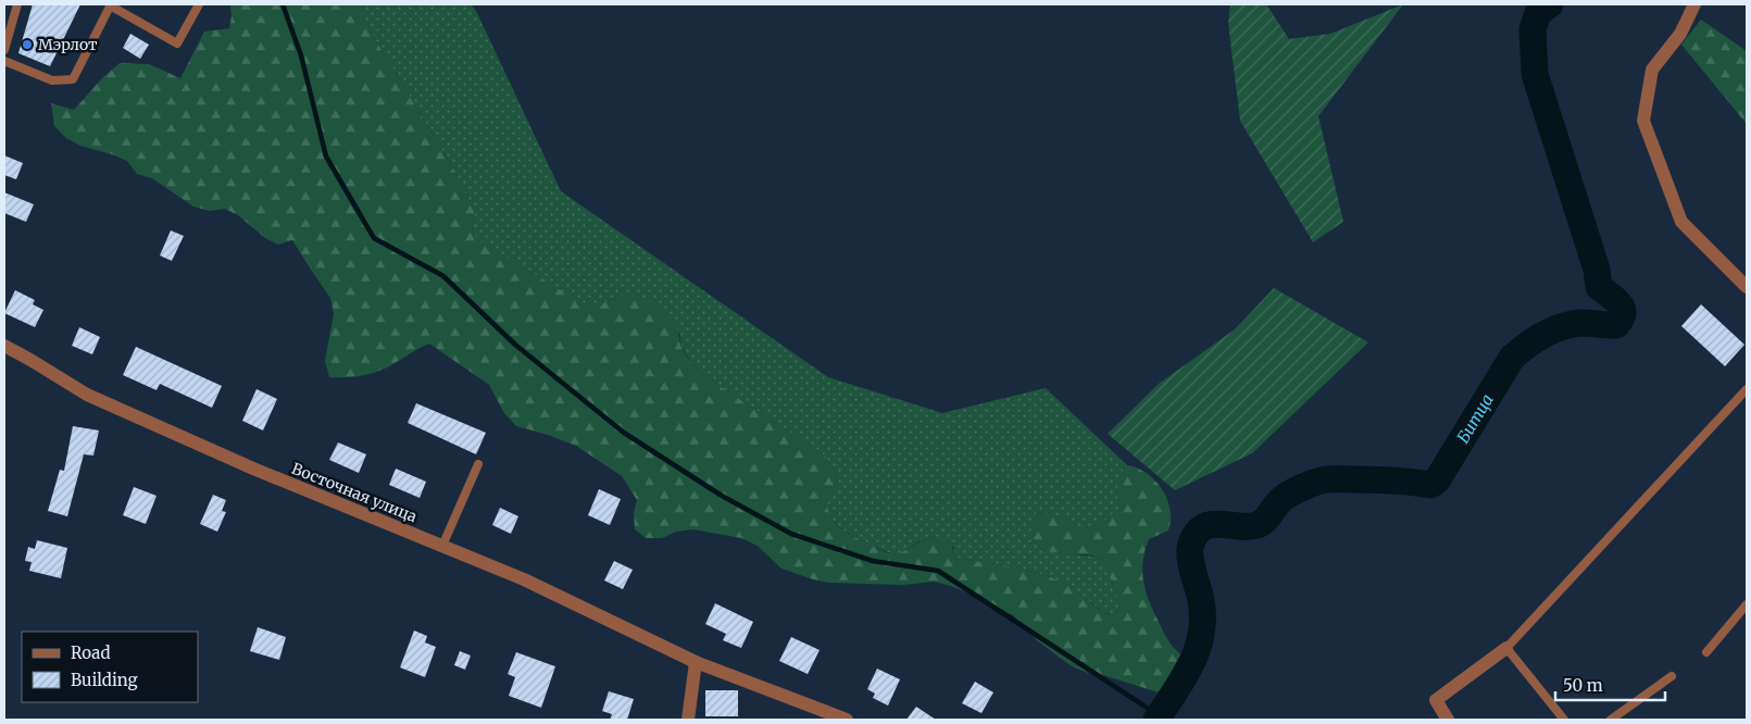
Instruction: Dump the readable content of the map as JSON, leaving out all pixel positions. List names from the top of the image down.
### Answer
{
  "streets": {
    "street": ["Восточная улица"]
  },
  "water": ["Битца"],
  "places": ["Мэрлот"],
  "legend": ["Road", "Building"],
  "scale_bar": "50 m"
}
